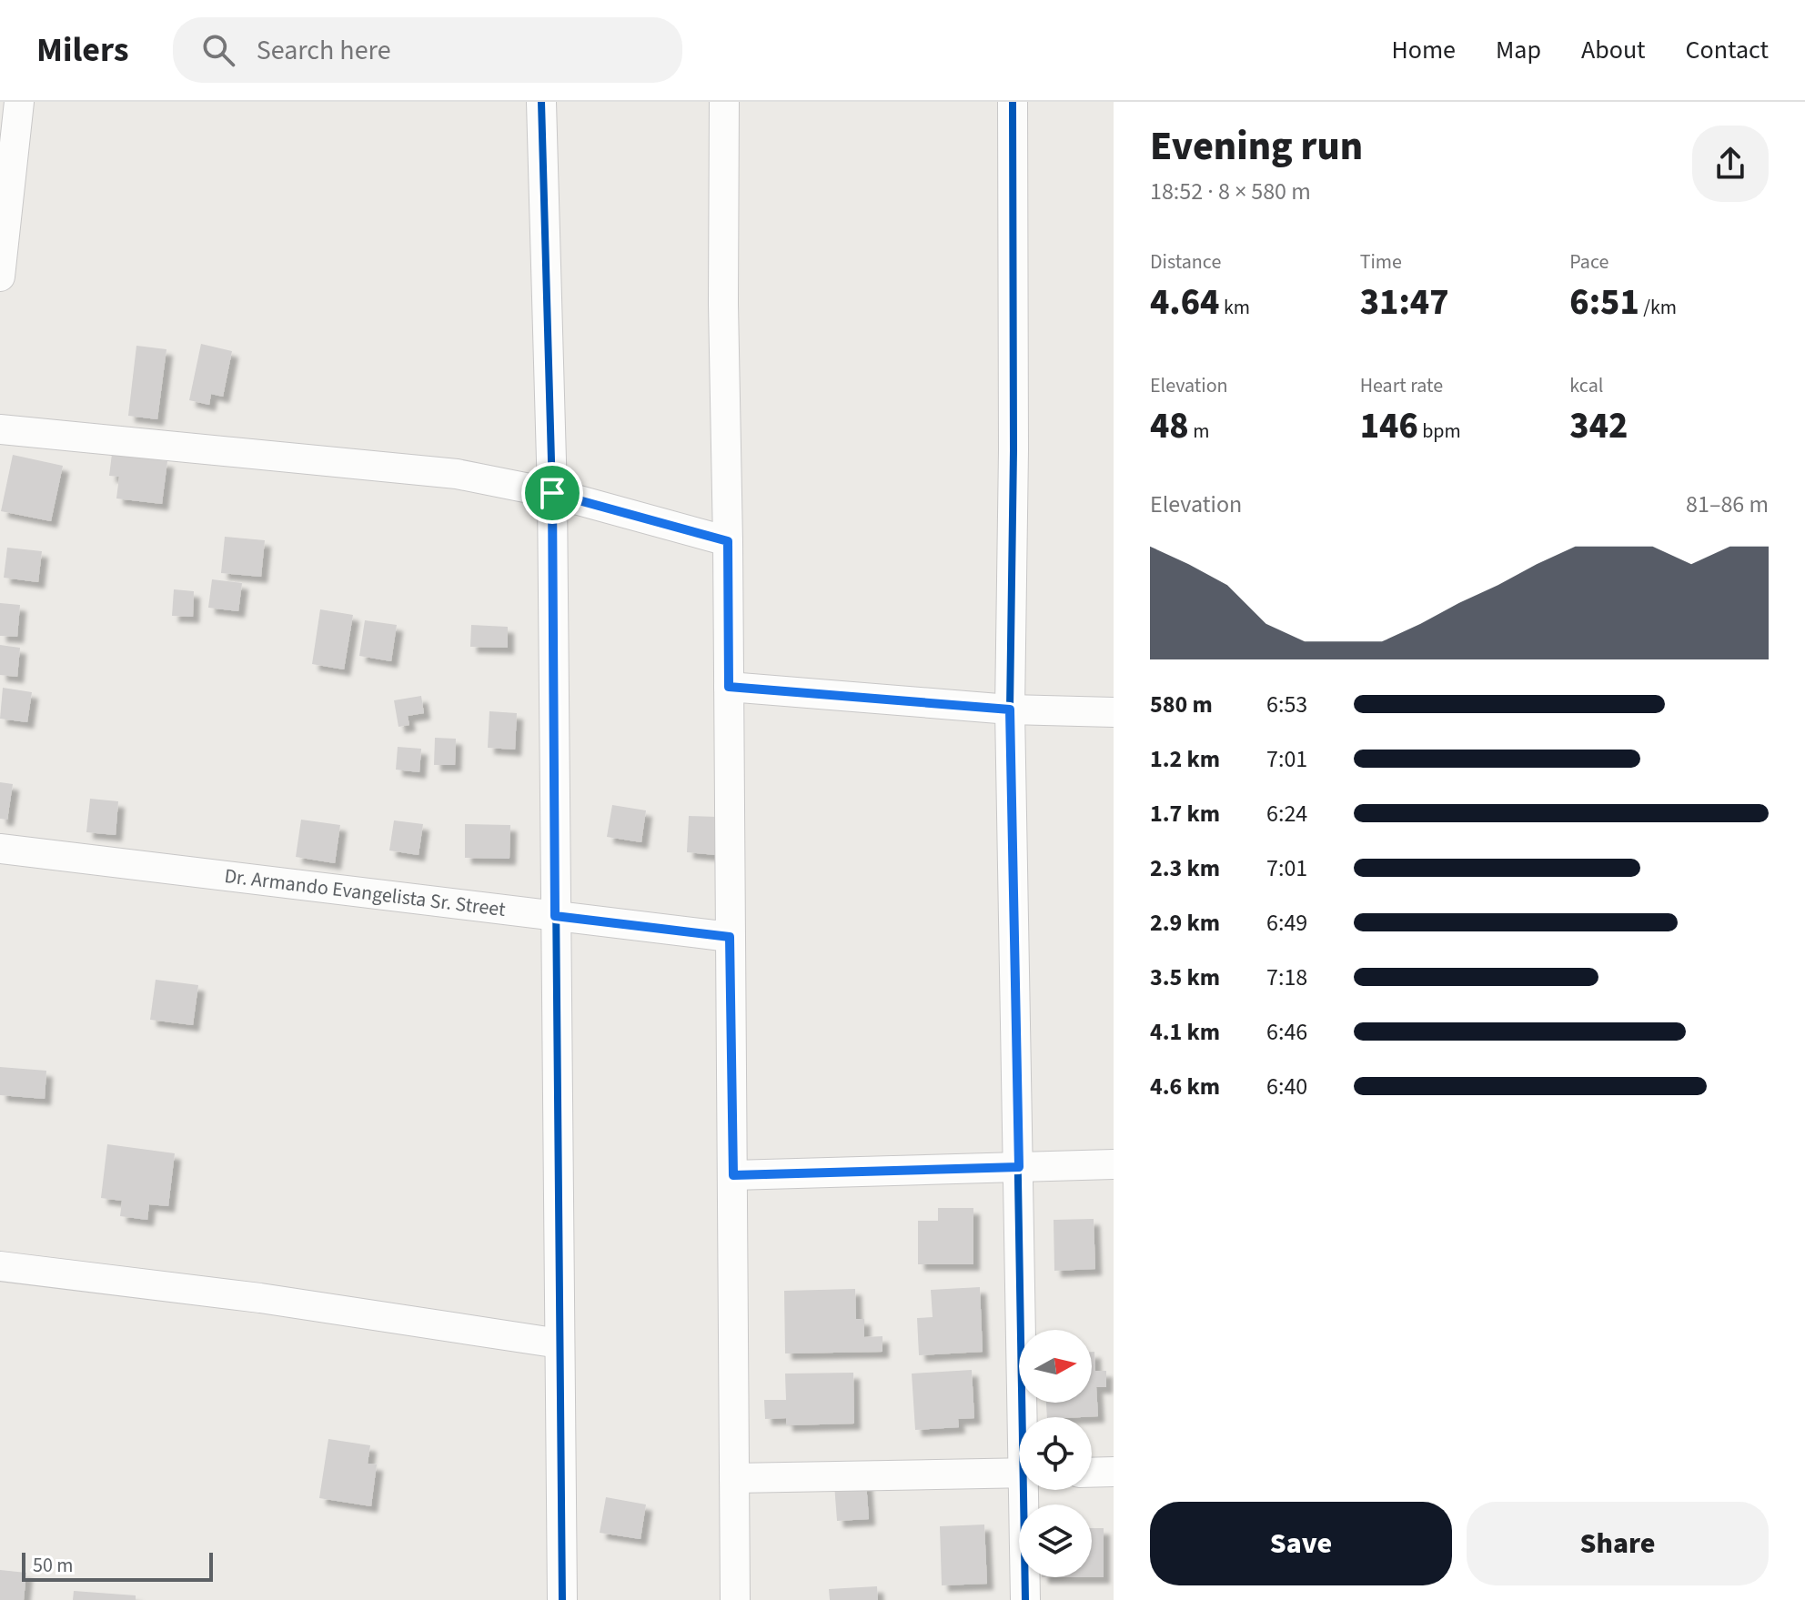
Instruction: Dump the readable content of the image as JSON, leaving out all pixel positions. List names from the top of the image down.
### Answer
{
  "streets": {
    "street": ["Dr. Armando Evangelista Sr. Street"]
  },
  "scale_bar": "50 m",
  "north": "right",
  "page": {
    "header": "Milers",
    "search": "Search here",
    "nav": [
      "Home",
      "Map",
      "About",
      "Contact"
    ],
    "heading": ["Evening run", "18:52 · 8 × 580 m"],
    "stats": [
      ["Distance", "4.64 km"],
      ["Time", "31:47"],
      ["Pace", "6:51 /km"],
      ["Elevation", "48 m"],
      ["Heart rate", "146 bpm"],
      ["kcal", "342"]
    ],
    "chart": ["Elevation", "81–86 m"],
    "list": [
      {
        "name": "580 m",
        "note": "6:53"
      },
      {
        "name": "1.2 km",
        "note": "7:01"
      },
      {
        "name": "1.7 km",
        "note": "6:24"
      },
      {
        "name": "2.3 km",
        "note": "7:01"
      },
      {
        "name": "2.9 km",
        "note": "6:49"
      },
      {
        "name": "3.5 km",
        "note": "7:18"
      },
      {
        "name": "4.1 km",
        "note": "6:46"
      },
      {
        "name": "4.6 km",
        "note": "6:40"
      }
    ],
    "buttons": ["Save", "Share"],
    "scale": "50 m"
  }
}
